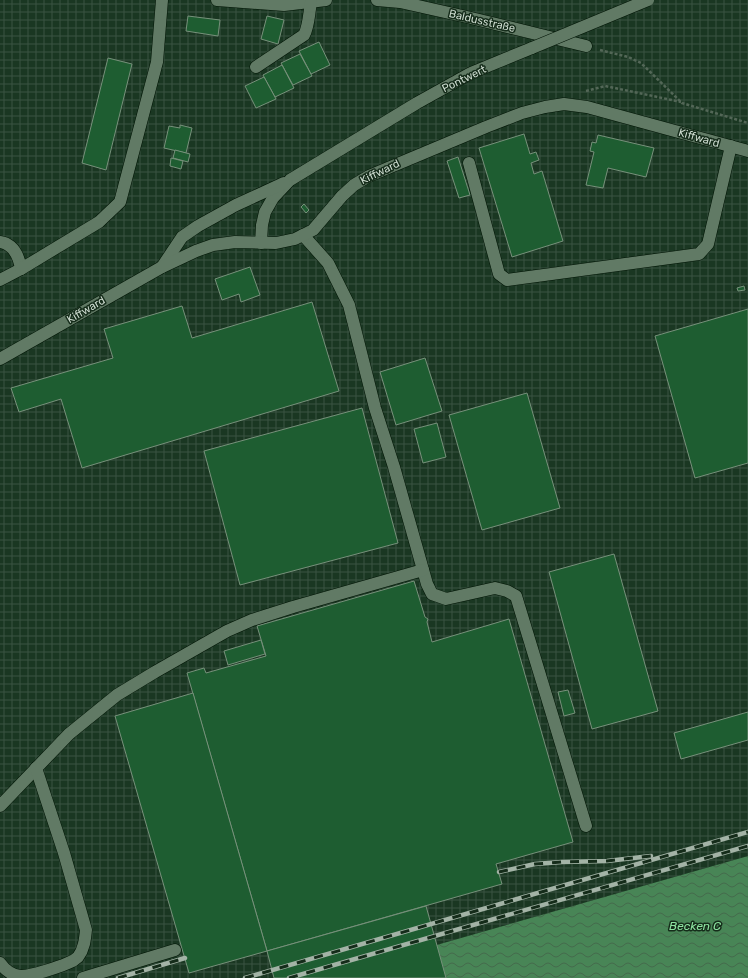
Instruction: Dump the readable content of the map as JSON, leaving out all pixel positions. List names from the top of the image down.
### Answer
{
  "streets": {
    "street": ["Baldusstraße", "Pontwert", "Kiffward"]
  },
  "crossings": [
    ["Pontwert", "Kiffward"]
  ],
  "water": ["Becken C"]
}
